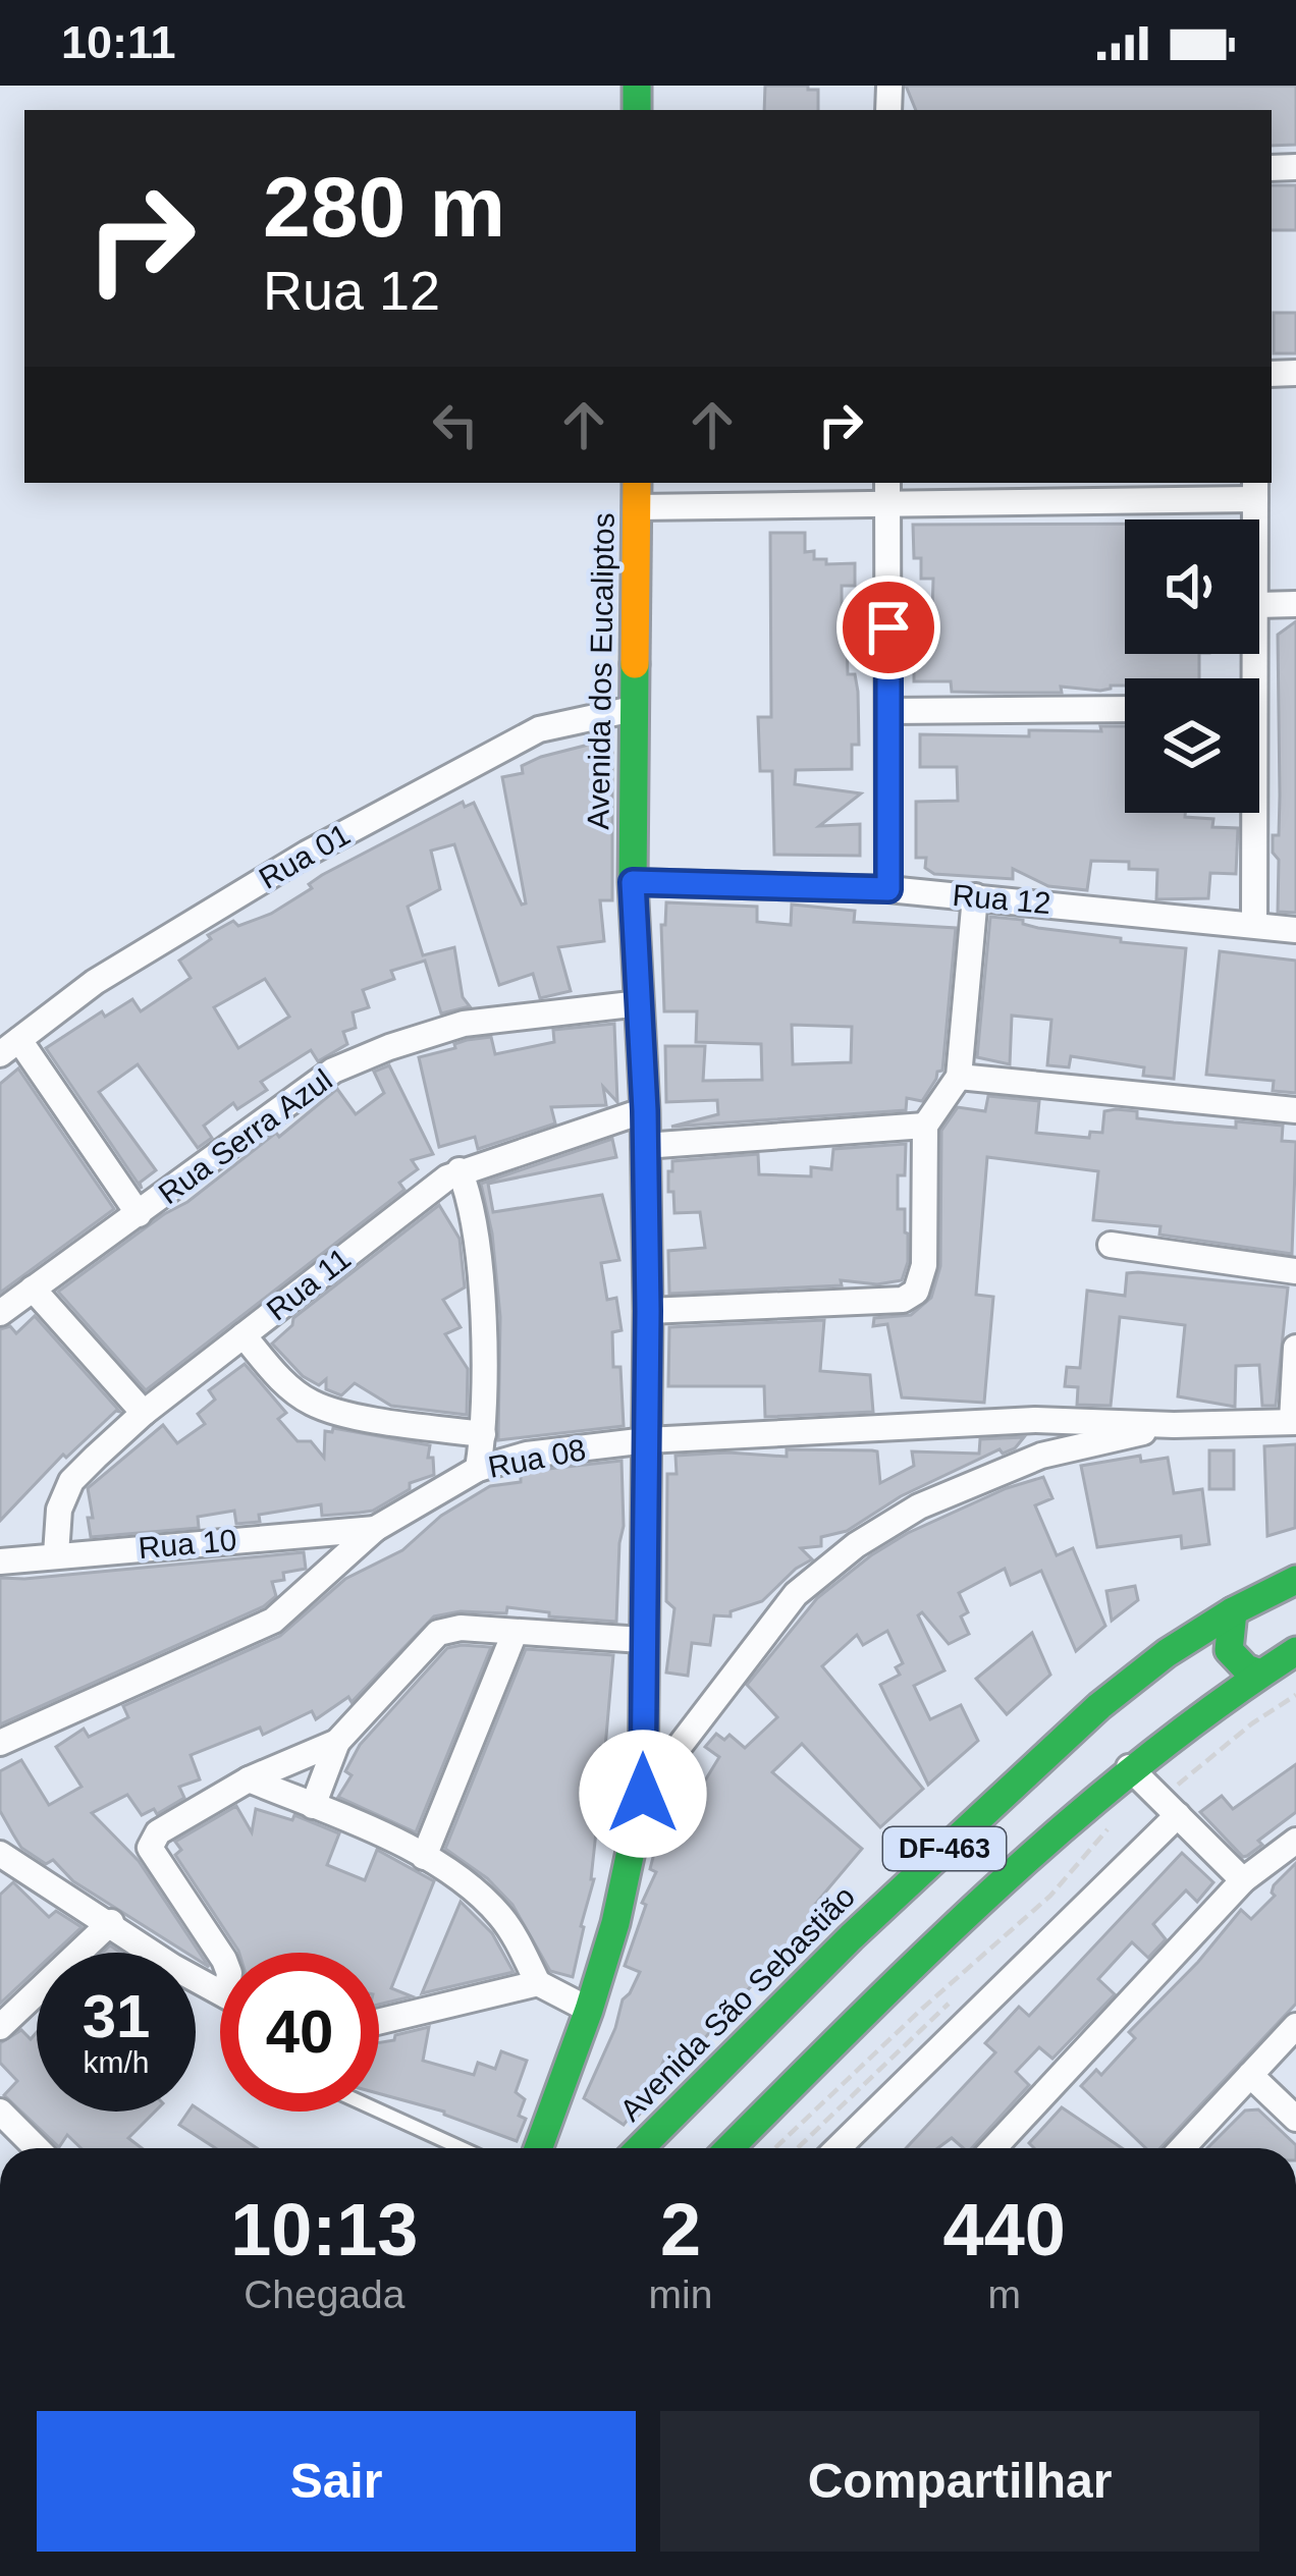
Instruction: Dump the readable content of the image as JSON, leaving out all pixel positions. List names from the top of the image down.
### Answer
{
  "streets": {
    "street": [
      "Avenida dos Eucaliptos",
      "Rua 01",
      "Rua 12",
      "Rua Serra Azul",
      "Rua 11",
      "Rua 08",
      "Rua 10",
      "DF-463",
      "Avenida São Sebastião"
    ]
  },
  "crossings": [
    ["Avenida dos Eucaliptos", "Rua 01"],
    ["Avenida dos Eucaliptos", "Rua 12"],
    ["Avenida dos Eucaliptos", "Rua Serra Azul"],
    ["Avenida dos Eucaliptos", "Rua 11"],
    ["Avenida dos Eucaliptos", "Rua 08"],
    ["Rua 01", "Rua Serra Azul"],
    ["Rua 11", "Rua 10"],
    ["Rua 08", "Rua 10"]
  ],
  "page": {
    "status": "10:11",
    "turn": ["280 m", "Rua 12"],
    "speed": "31 km/h",
    "limit": "40",
    "eta": [
      "10:13",
      "Chegada",
      "2",
      "min",
      "440",
      "m"
    ],
    "buttons": ["Sair", "Compartilhar"]
  }
}
